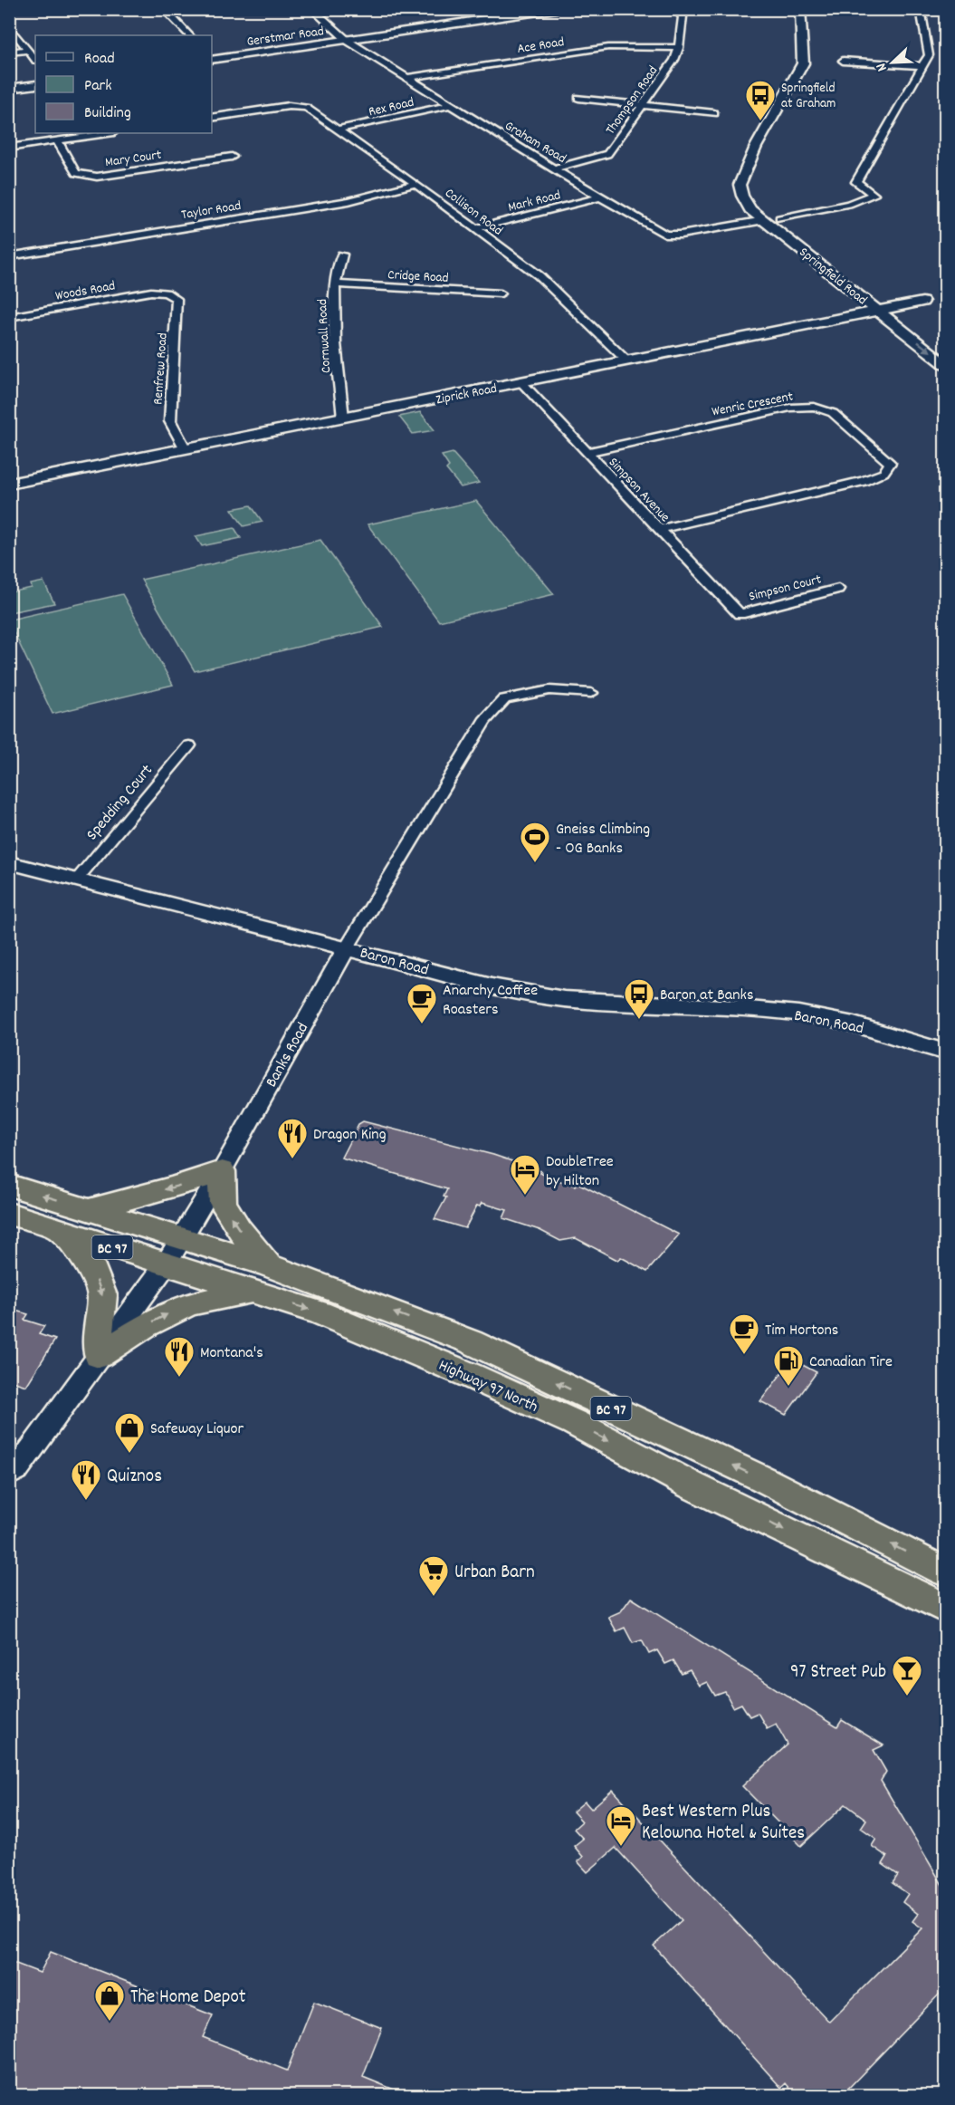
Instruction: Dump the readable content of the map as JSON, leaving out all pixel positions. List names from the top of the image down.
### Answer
{
  "streets": {
    "highway": ["BC 97", "Highway 97 North"],
    "street": [
      "Gerstmar Road",
      "Ace Road",
      "Thompson Road",
      "Rex Road",
      "Graham Road",
      "Mary Court",
      "Mark Road",
      "Taylor Road",
      "Collison Road",
      "Cridge Road",
      "Springfield Road",
      "Woods Road",
      "Cornwall Road",
      "Renfrew Road",
      "Ziprick Road",
      "Wenric Crescent",
      "Simpson Avenue",
      "Simpson Court",
      "Spedding Court",
      "Baron Road",
      "Banks Road"
    ]
  },
  "crossings": [
    ["Gerstmar Road", "Graham Road"],
    ["Ace Road", "Thompson Road"],
    ["Ace Road", "Graham Road"],
    ["Thompson Road", "Graham Road"],
    ["Rex Road", "Graham Road"],
    ["Rex Road", "Collison Road"],
    ["Graham Road", "Mark Road"],
    ["Graham Road", "Springfield Road"],
    ["Mark Road", "Collison Road"],
    ["Taylor Road", "Collison Road"],
    ["Collison Road", "Ziprick Road"],
    ["Cridge Road", "Cornwall Road"],
    ["Springfield Road", "Ziprick Road"],
    ["Woods Road", "Renfrew Road"],
    ["Cornwall Road", "Ziprick Road"],
    ["Renfrew Road", "Ziprick Road"],
    ["Ziprick Road", "Simpson Avenue"],
    ["Wenric Crescent", "Simpson Avenue"],
    ["Simpson Avenue", "Simpson Court"],
    ["Spedding Court", "Baron Road"],
    ["Baron Road", "Banks Road"],
    ["Banks Road", "Highway 97 North"]
  ],
  "places": {
    "bus stop": ["Springfield at Graham", "Baron at Banks"],
    "sports": ["Gneiss Climbing - OG Banks"],
    "cafe": ["Anarchy Coffee Roasters", "Tim Hortons"],
    "restaurant": ["Dragon King", "Montana's", "Quiznos"],
    "hotel": ["DoubleTree by Hilton", "Best Western Plus Kelowna Hotel & Suites"],
    "fuel station": ["Canadian Tire"],
    "shop": ["Safeway Liquor", "The Home Depot"],
    "supermarket": ["Urban Barn"],
    "bar": ["97 Street Pub"]
  },
  "legend": ["Road", "Park", "Building"],
  "north": "bottom left"
}
